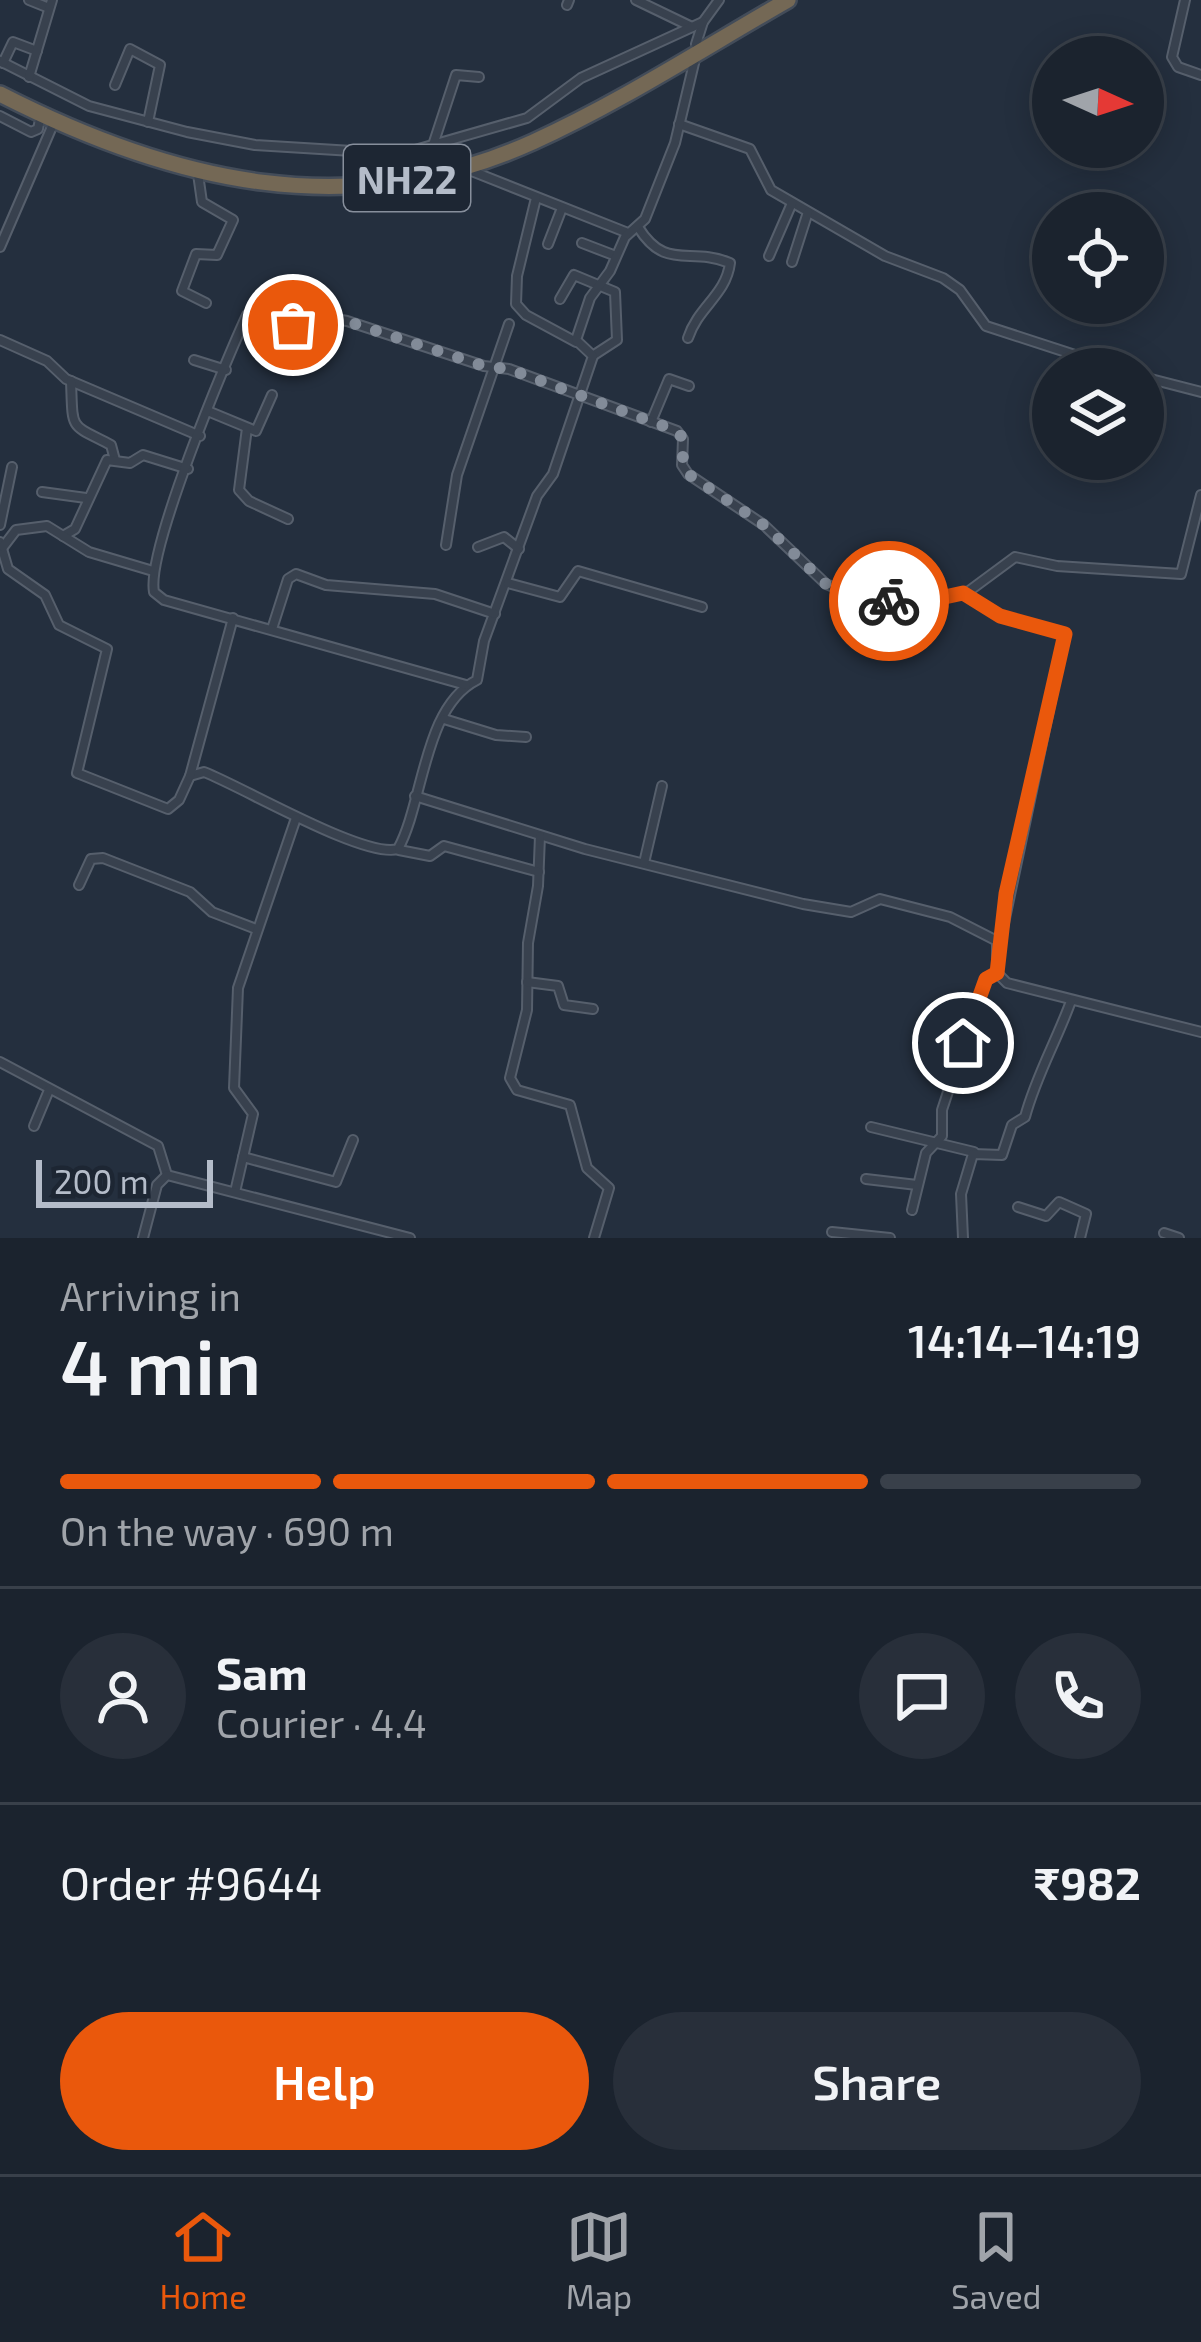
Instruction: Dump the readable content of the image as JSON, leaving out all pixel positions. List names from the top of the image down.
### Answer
{
  "streets": {
    "highway": ["NH22"]
  },
  "scale_bar": "200 m",
  "north": "right",
  "page": {
    "scale": "200 m",
    "heading": ["4 min", "Arriving in", "14:14–14:19"],
    "panel": [
      "Sam",
      "Courier · 4.4",
      "Order #9644",
      "₹982"
    ],
    "bar": "On the way · 690 m",
    "buttons": ["Help", "Share"],
    "tabs": ["Home", "Map", "Saved"]
  }
}
